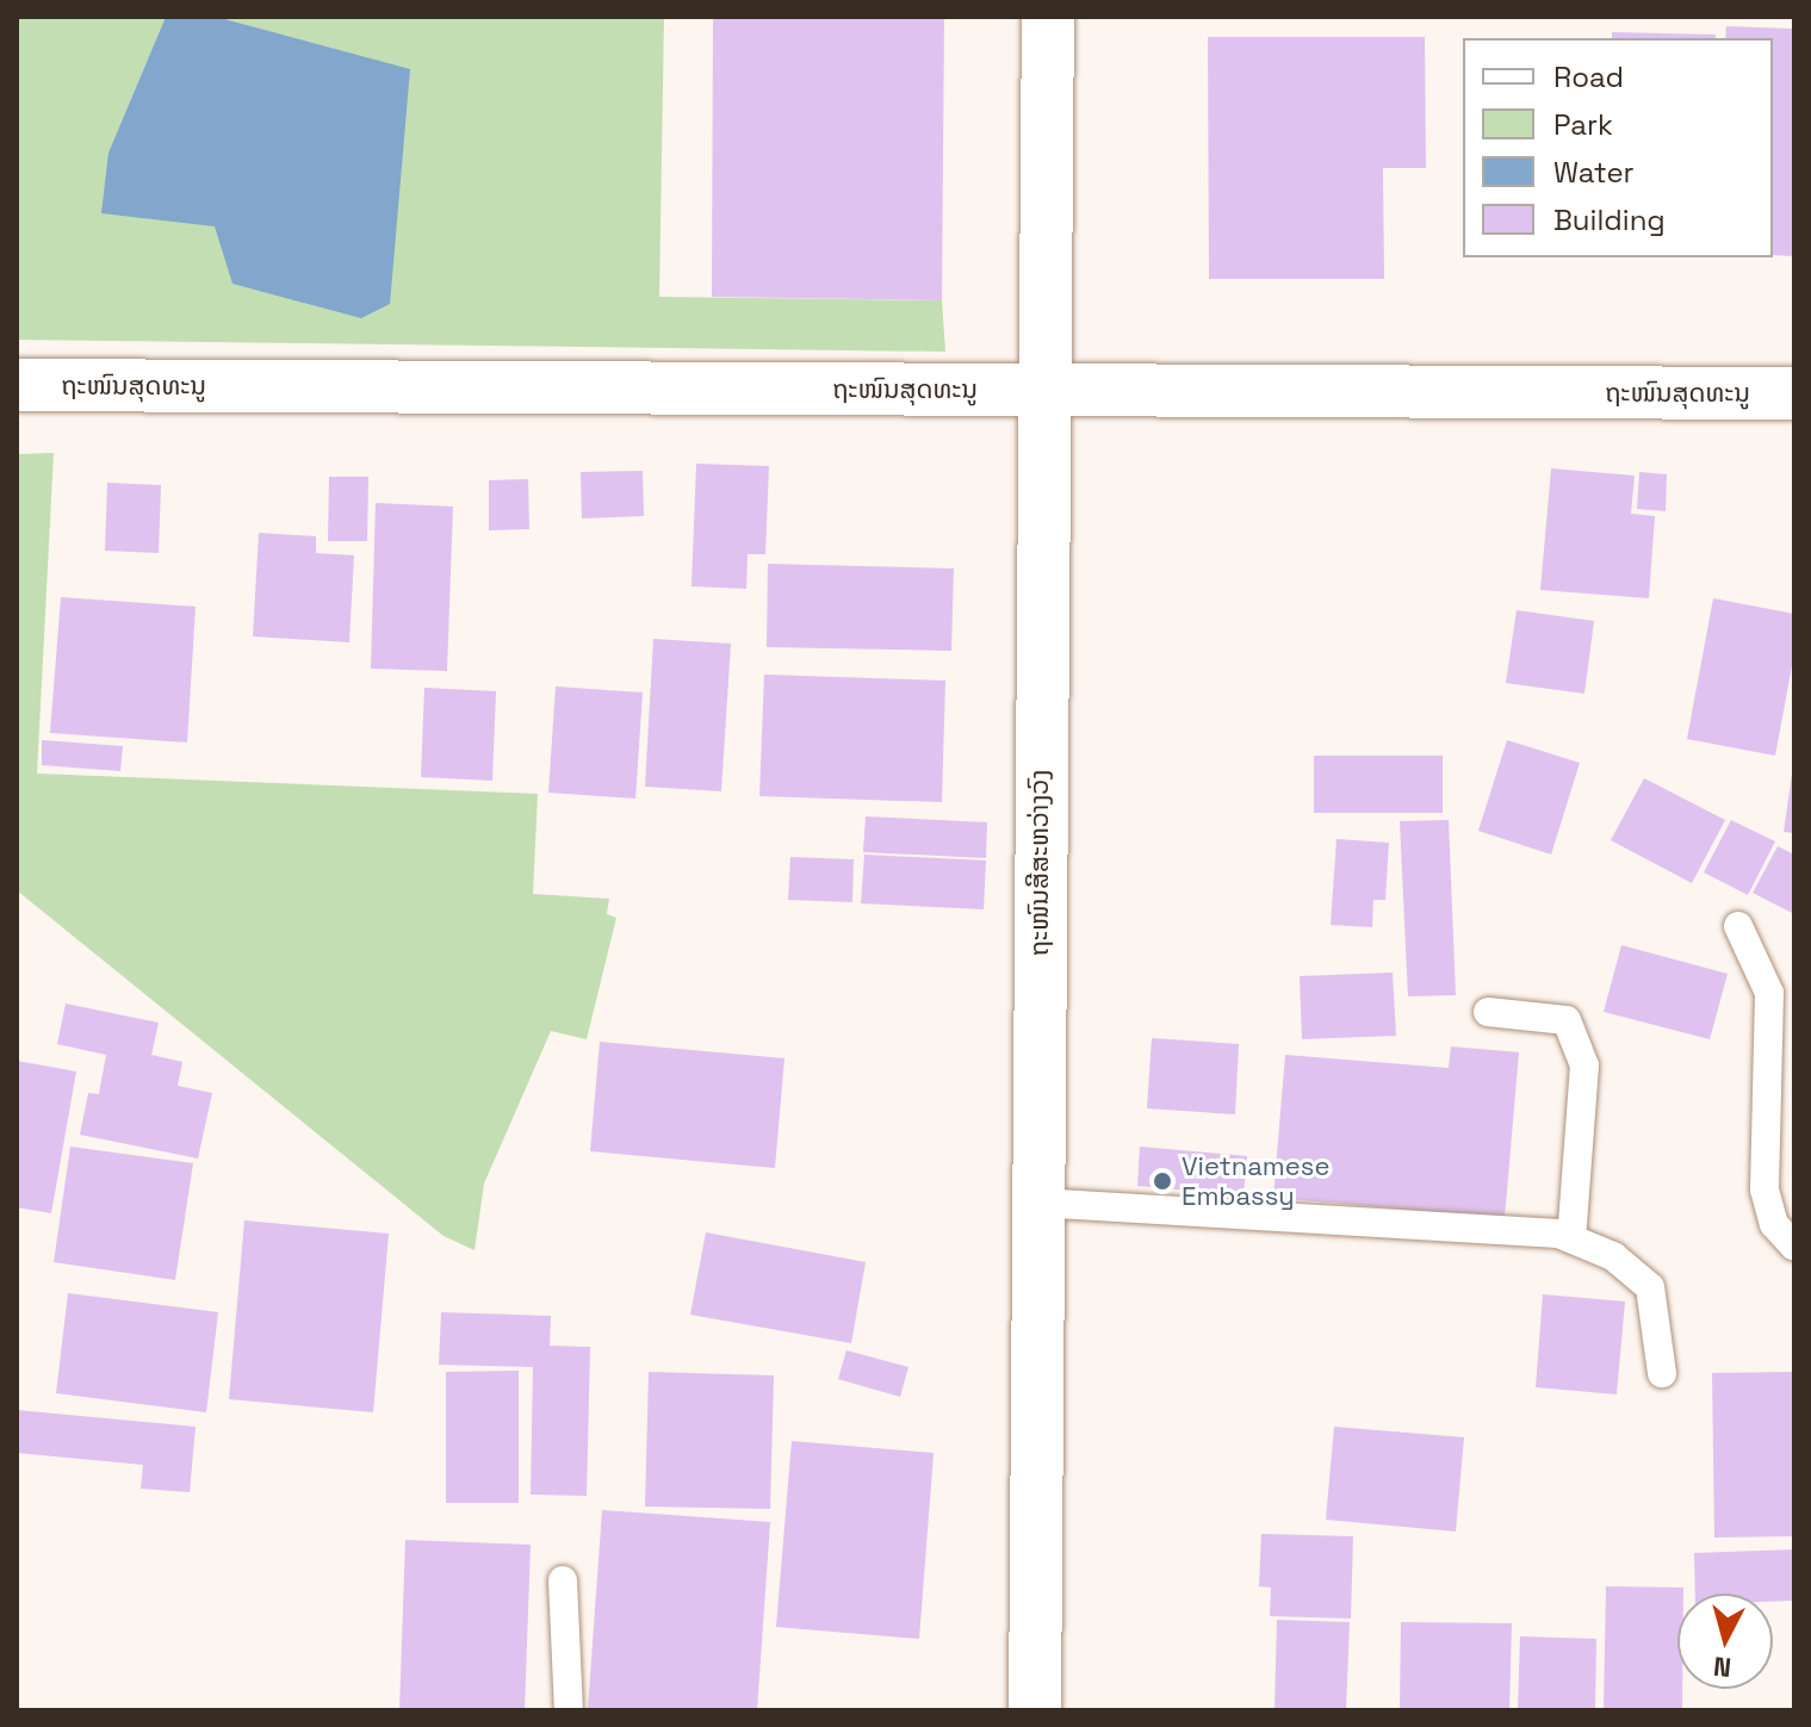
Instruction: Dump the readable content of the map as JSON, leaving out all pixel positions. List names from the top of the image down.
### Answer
{
  "streets": {
    "street": ["ຖະໜົນສຸດທະນູ", "ຖະໜົນສີສະຫວ່າງວົງ"]
  },
  "crossings": [
    ["ຖະໜົນສຸດທະນູ", "ຖະໜົນສີສະຫວ່າງວົງ"]
  ],
  "places": ["Vietnamese Embassy"],
  "legend": [
    "Road",
    "Park",
    "Water",
    "Building"
  ],
  "north": "bottom"
}
